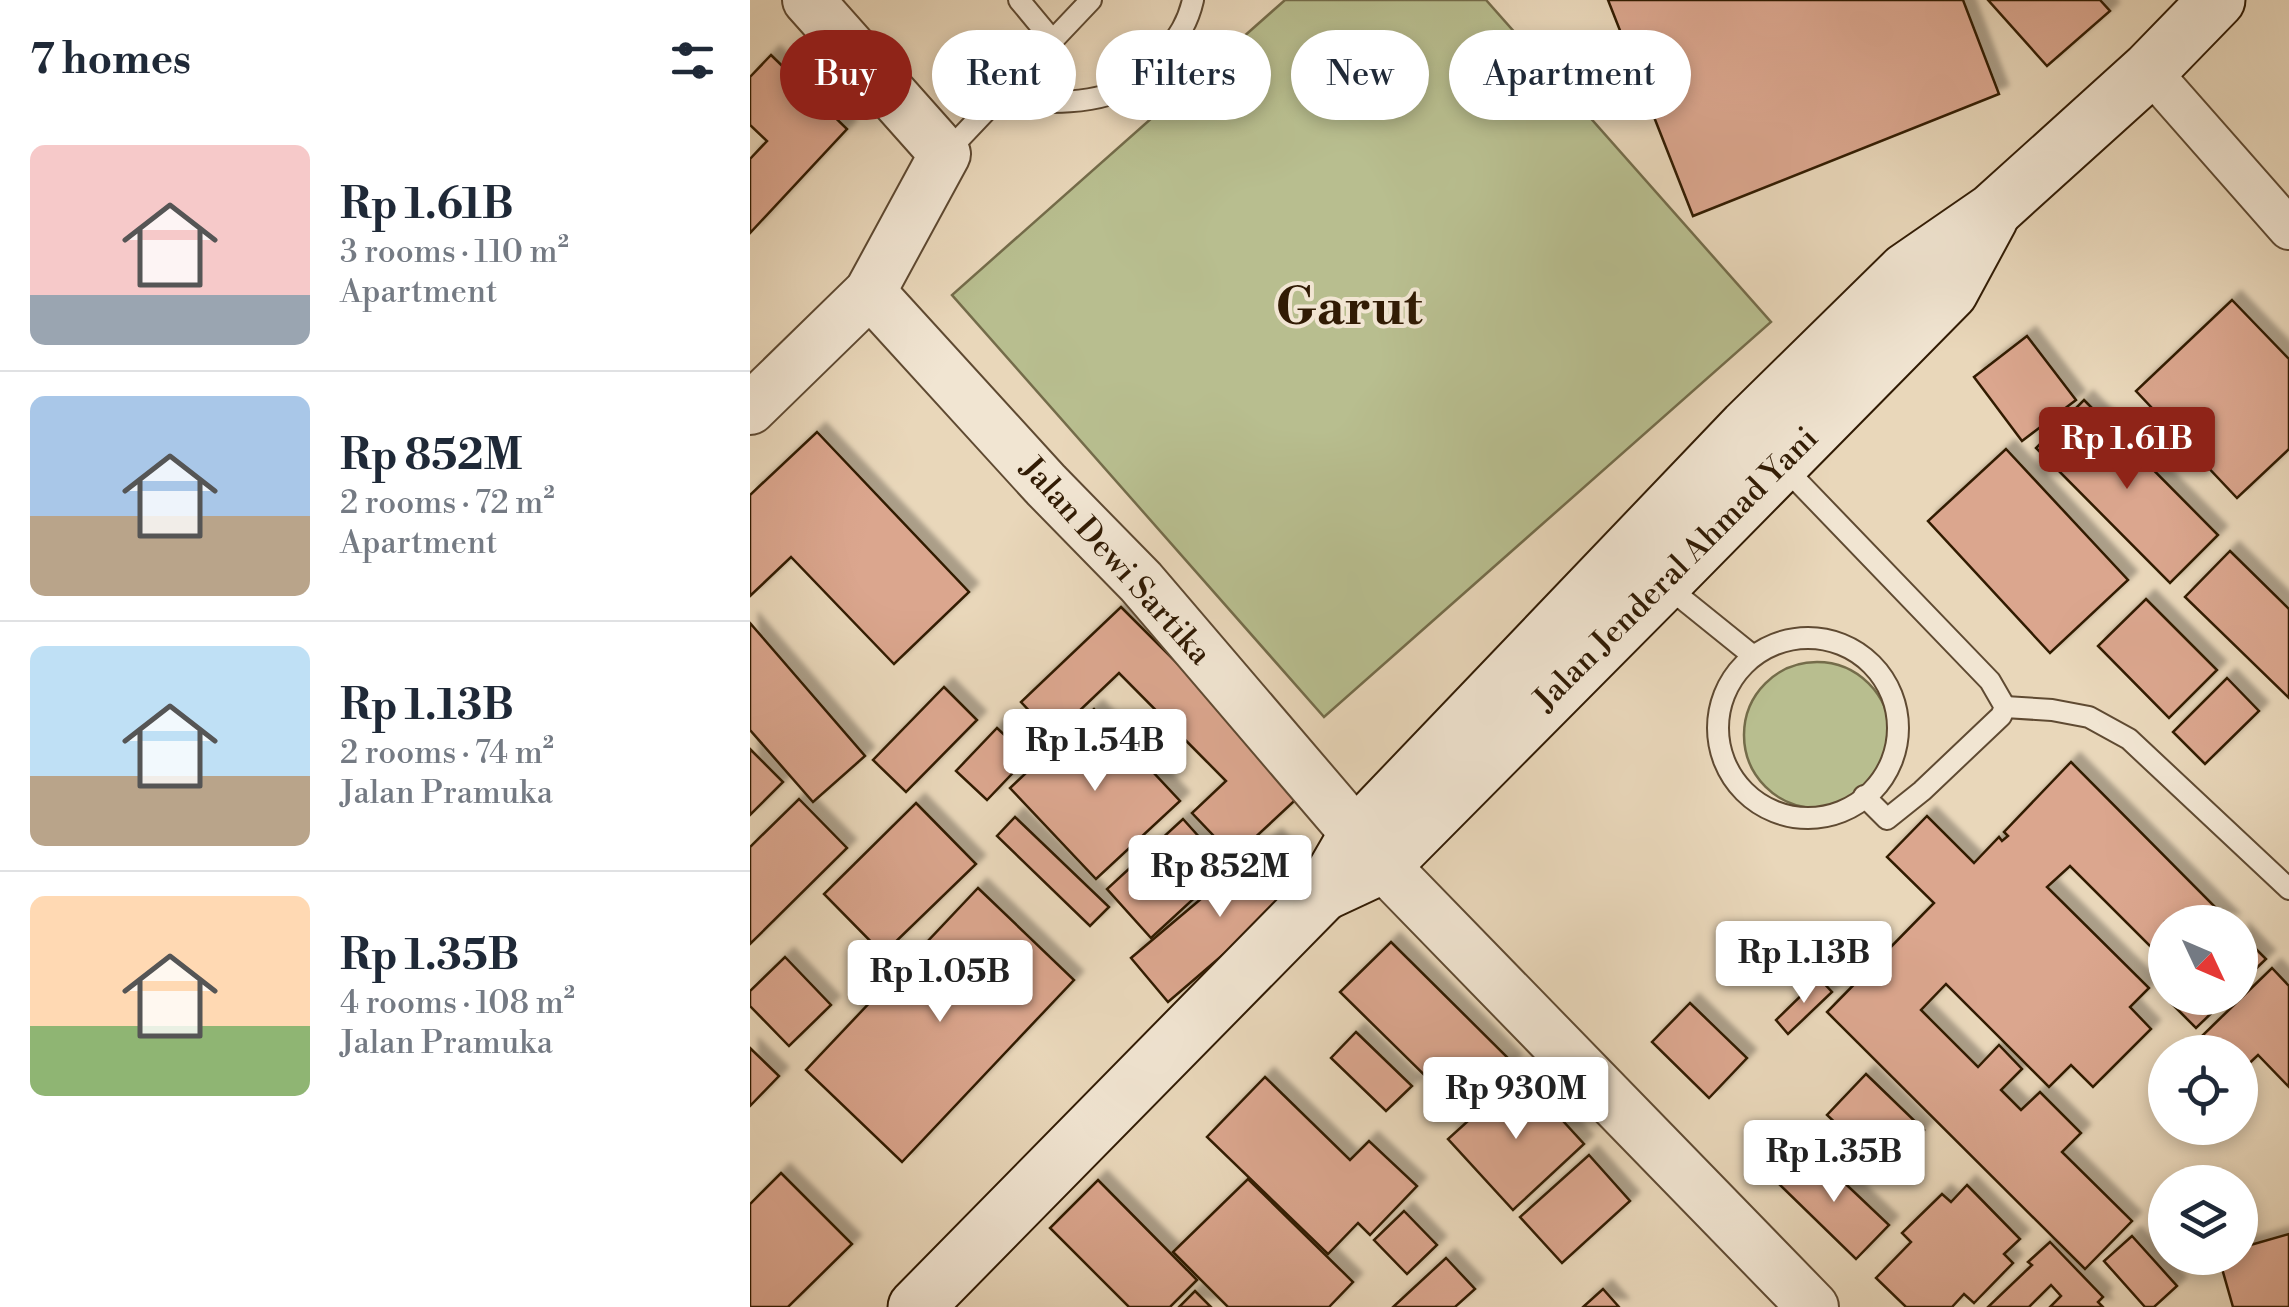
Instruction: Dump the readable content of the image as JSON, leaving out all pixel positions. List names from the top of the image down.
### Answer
{
  "streets": {
    "main road": ["Jalan Jenderal Ahmad Yani"],
    "street": ["Jalan Dewi Sartika"]
  },
  "crossings": [
    ["Jalan Dewi Sartika", "Jalan Jenderal Ahmad Yani"]
  ],
  "districts": ["Garut"],
  "north": "bottom right",
  "page": {
    "heading": "7 homes",
    "chip": [
      "Buy",
      "Rent",
      "Filters",
      "New",
      "Apartment"
    ],
    "list": [
      {
        "name": "Rp 1.61B",
        "note": "3 rooms · 110 m² · Apartment"
      },
      {
        "name": "Rp 852M",
        "note": "2 rooms · 72 m² · Apartment"
      },
      {
        "name": "Rp 1.13B",
        "note": "2 rooms · 74 m² · Jalan Pramuka"
      },
      {
        "name": "Rp 1.35B",
        "note": "4 rooms · 108 m² · Jalan Pramuka"
      }
    ],
    "price": [
      "Rp 1.61B",
      "Rp 1.54B",
      "Rp 852M",
      "Rp 1.13B",
      "Rp 1.05B",
      "Rp 930M",
      "Rp 1.35B"
    ]
  }
}
